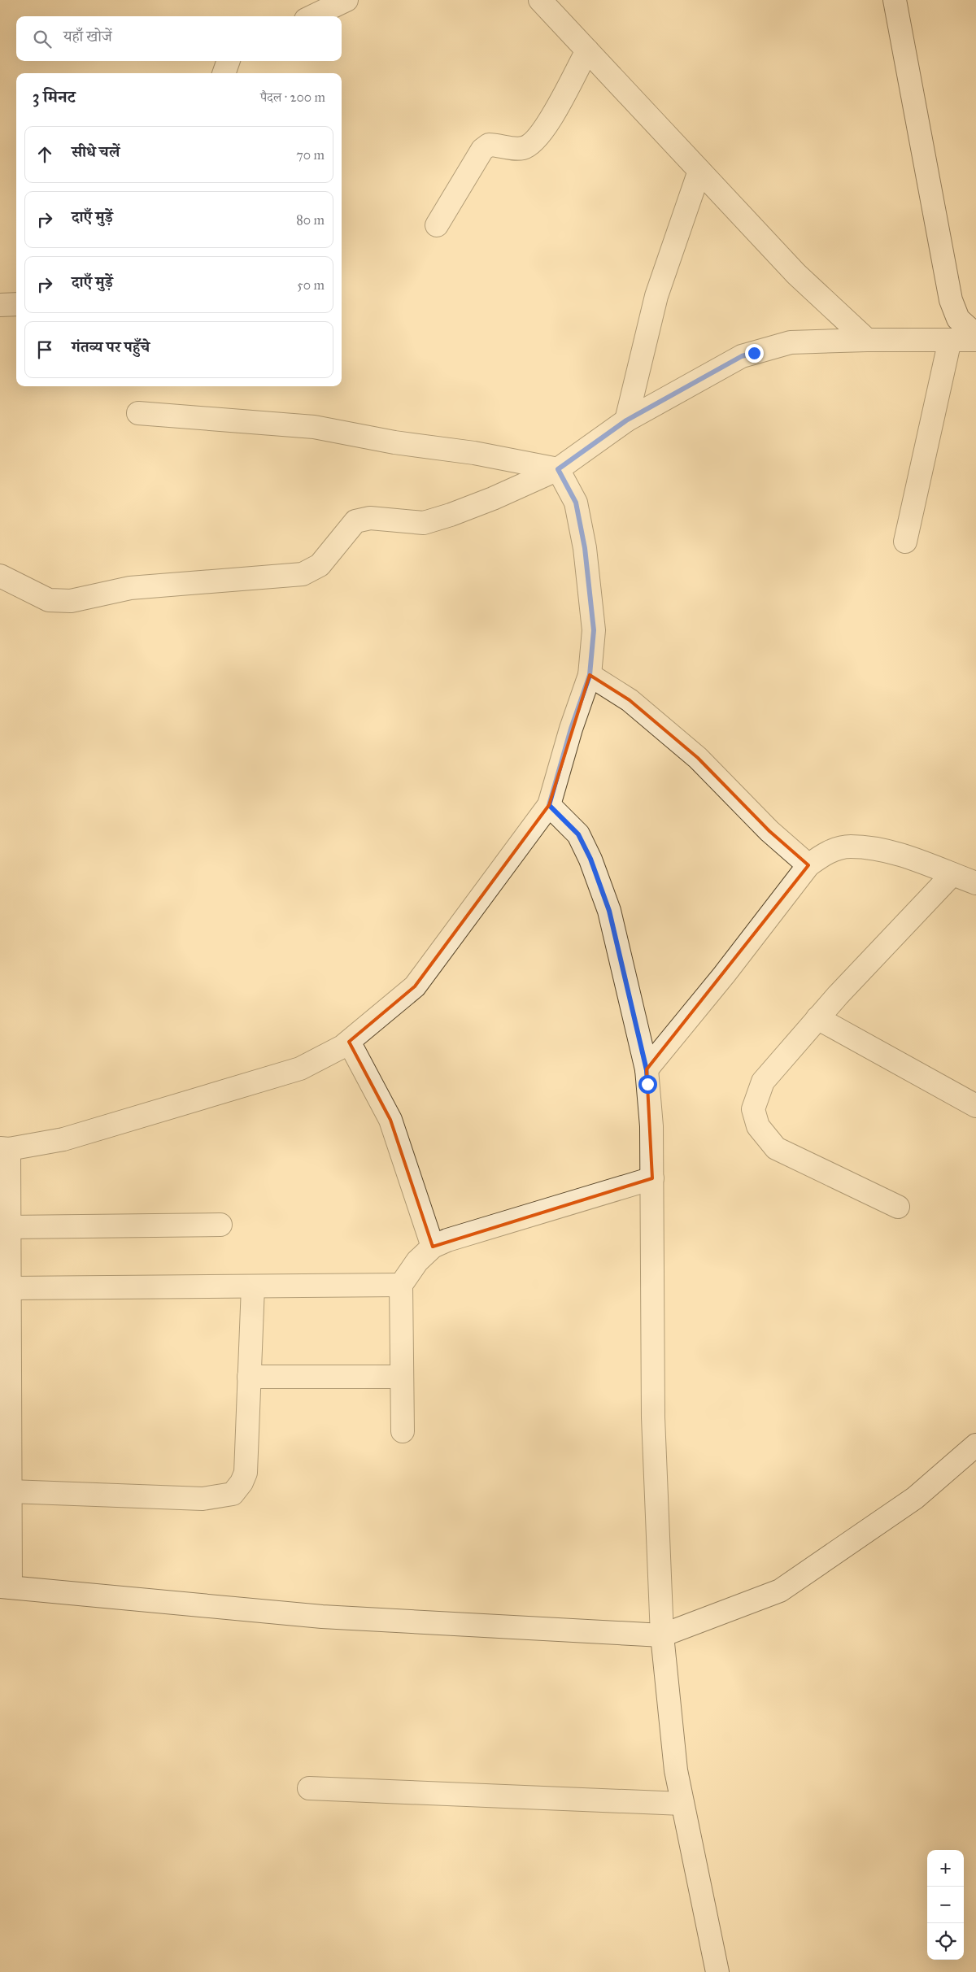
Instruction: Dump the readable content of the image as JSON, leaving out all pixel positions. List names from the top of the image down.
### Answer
{
  "page": {
    "search": "यहाँ खोजें",
    "heading": ["3 मिनट", "पैदल · 200 m"],
    "list": [
      ["सीधे चलें", "70 m"],
      ["दाएँ मुड़ें", "80 m"],
      ["दाएँ मुड़ें", "50 m"],
      "गंतव्य पर पहुँचे"
    ],
    "map_buttons": ["+", "−"]
  }
}
